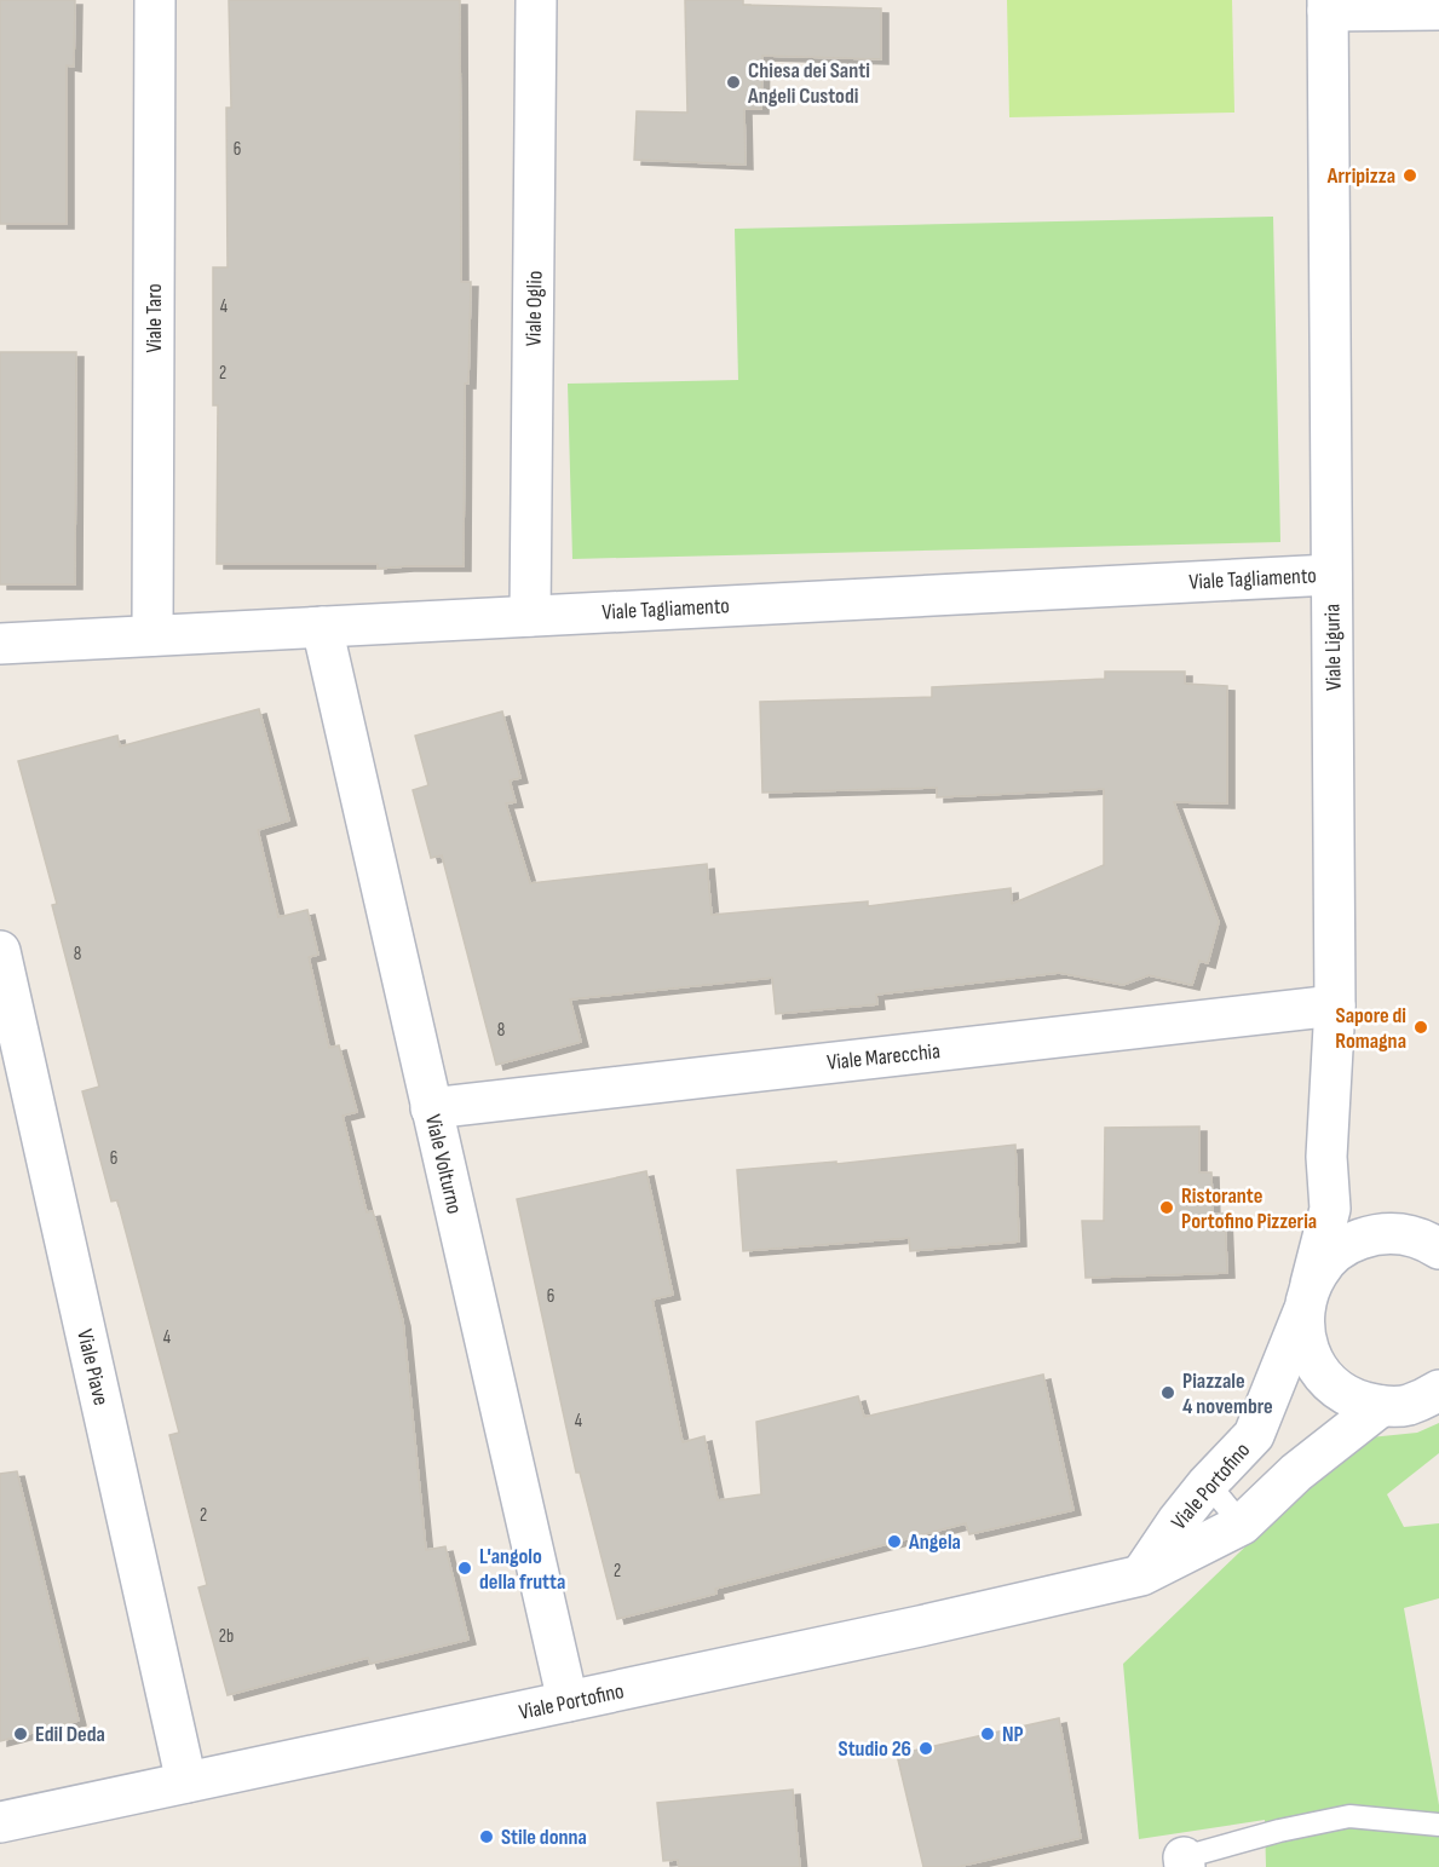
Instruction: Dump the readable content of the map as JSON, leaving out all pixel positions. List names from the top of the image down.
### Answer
{
  "streets": {
    "street": [
      "Viale Oglio",
      "Viale Taro",
      "Viale Tagliamento",
      "Viale Liguria",
      "Viale Marecchia",
      "Viale Volturno",
      "Viale Piave",
      "Viale Portofino"
    ]
  },
  "crossings": [
    ["Viale Oglio", "Viale Tagliamento"],
    ["Viale Taro", "Viale Tagliamento"],
    ["Viale Tagliamento", "Viale Liguria"],
    ["Viale Tagliamento", "Viale Volturno"],
    ["Viale Liguria", "Viale Marecchia"],
    ["Viale Liguria", "Viale Portofino"],
    ["Viale Marecchia", "Viale Volturno"],
    ["Viale Volturno", "Viale Portofino"],
    ["Viale Piave", "Viale Portofino"]
  ],
  "places": [
    "Chiesa dei Santi Angeli Custodi",
    "Arripizza",
    "Sapore di Romagna",
    "Ristorante Portofino Pizzeria",
    "Piazzale 4 novembre",
    "Angela",
    "L'angolo della frutta",
    "Edil Deda",
    "NP",
    "Studio 26",
    "Stile donna"
  ],
  "house_numbers": [
    "6",
    "4",
    "2",
    "8",
    "8",
    "6",
    "6",
    "4",
    "4",
    "2",
    "2",
    "2b"
  ]
}
